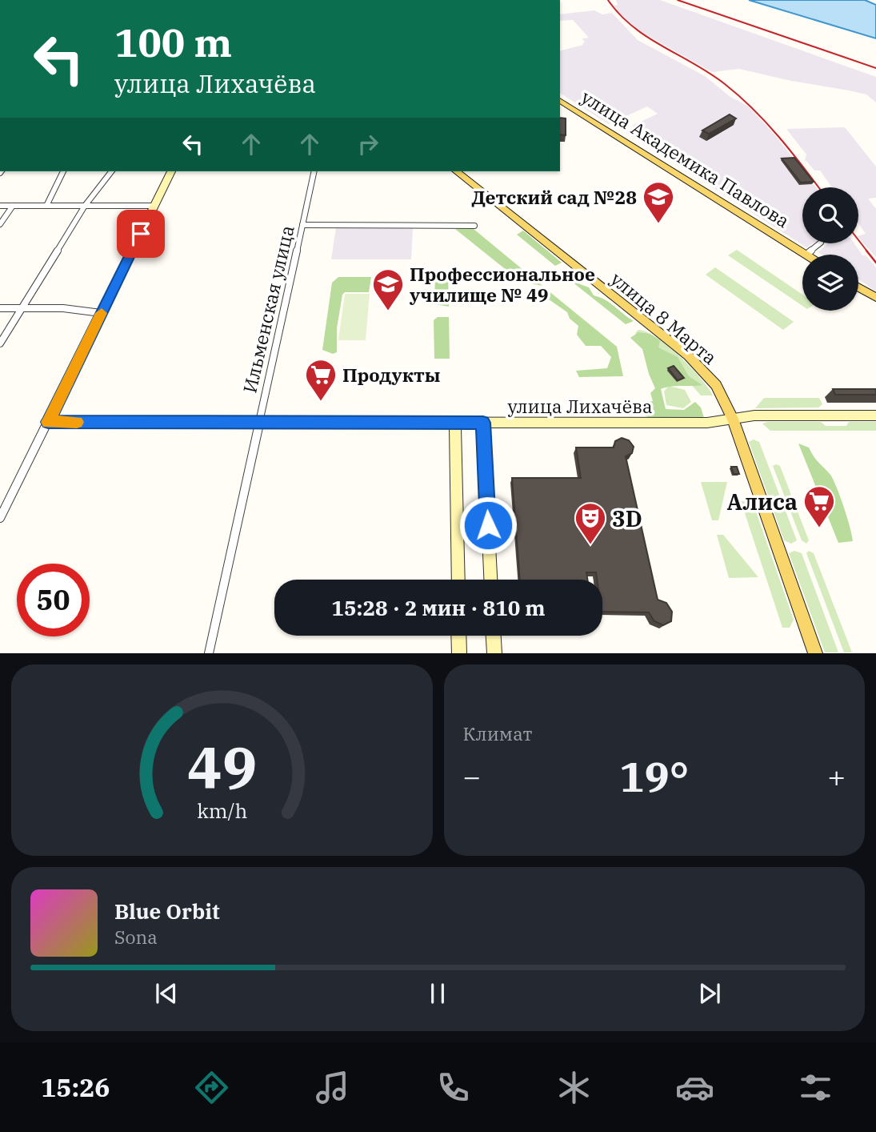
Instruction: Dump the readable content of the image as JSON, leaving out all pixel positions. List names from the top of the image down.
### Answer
{
  "streets": {
    "main road": ["улица Академика Павлова", "улица 8 Марта"],
    "street": ["Ильменская улица", "улица Лихачёва"]
  },
  "crossings": [
    ["Ильменская улица", "улица Лихачёва"],
    ["улица 8 Марта", "улица Лихачёва"]
  ],
  "places": {
    "school or university": ["Детский сад №28", "Профессиональное училище № 49"],
    "supermarket": ["Продукты", "Алиса"],
    "theatre": ["3D"]
  },
  "page": {
    "turn": ["100 m", "улица Лихачёва"],
    "limit": "50",
    "trip": "15:28 · 2 мин · 810 m",
    "tile": "Климат",
    "heat": ["−", "19°", "+"],
    "song": ["Blue Orbit", "Sona"],
    "tabs": "15:26",
    "gauge": ["49", "km/h"]
  }
}
